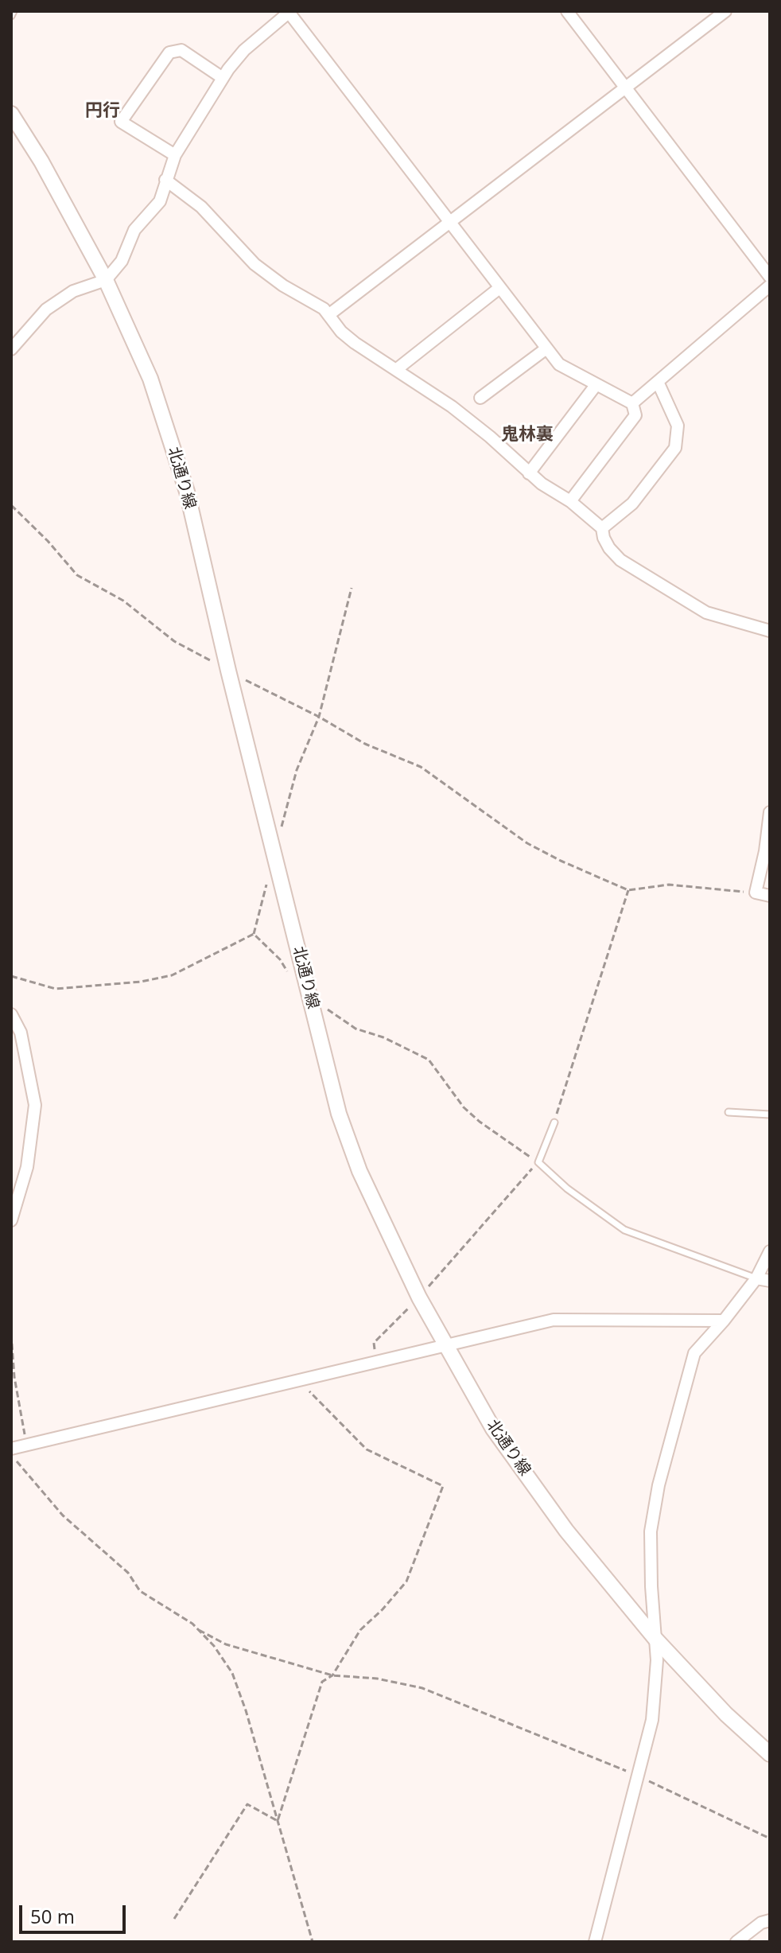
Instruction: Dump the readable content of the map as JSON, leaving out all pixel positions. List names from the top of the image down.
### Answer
{
  "streets": {
    "street": ["北通り線"]
  },
  "districts": ["円行", "鬼林裏"],
  "scale_bar": "50 m"
}
